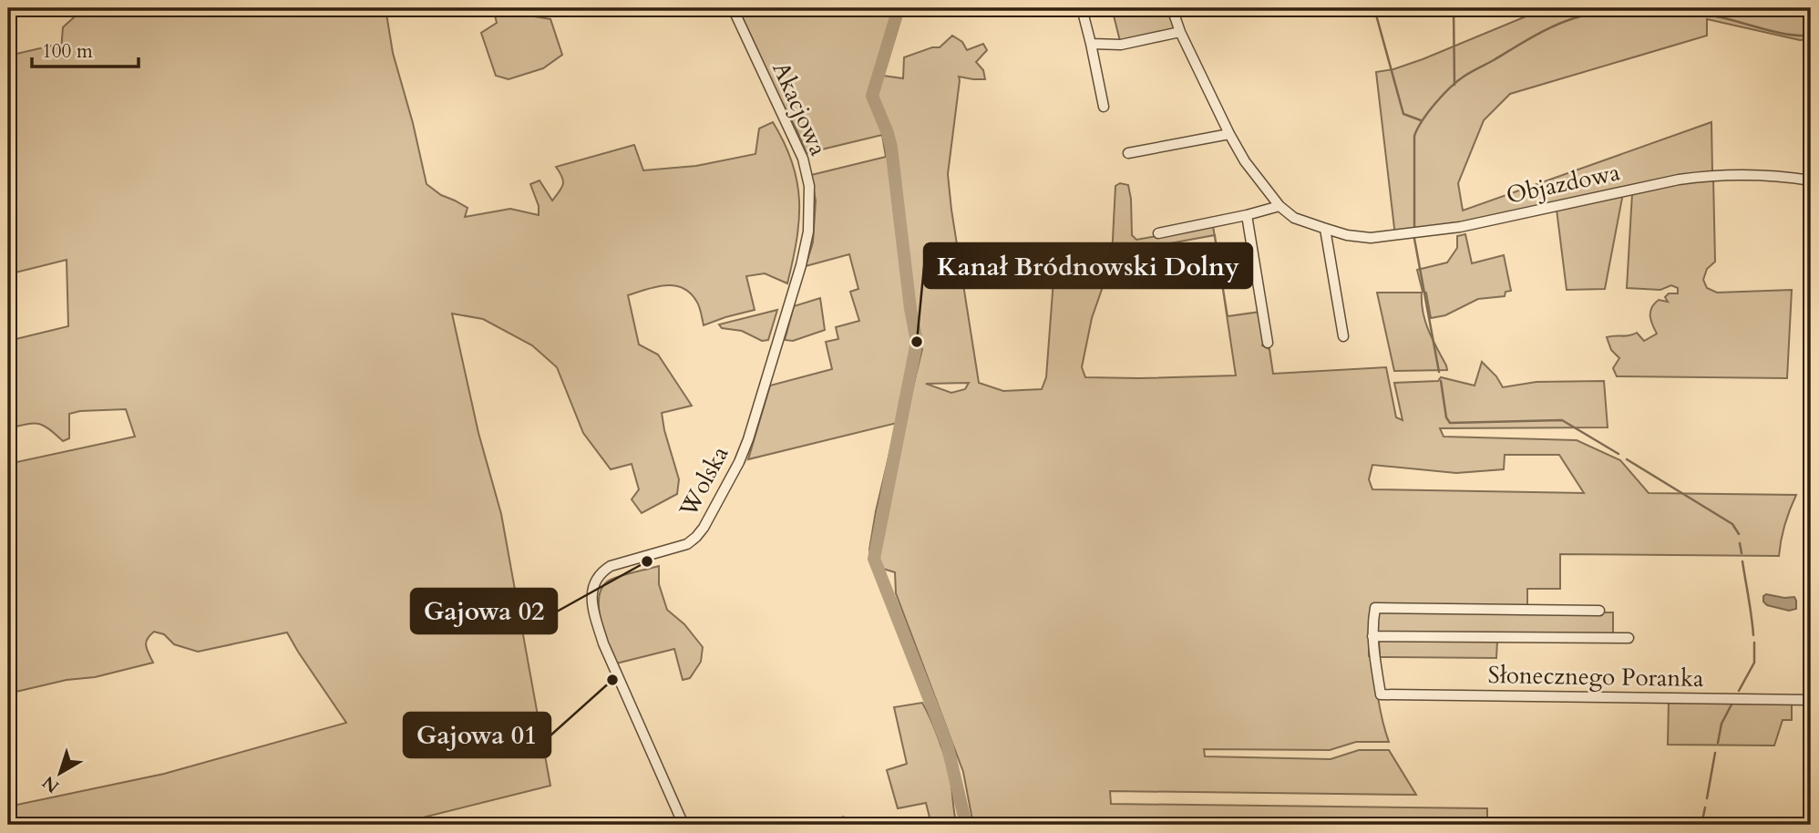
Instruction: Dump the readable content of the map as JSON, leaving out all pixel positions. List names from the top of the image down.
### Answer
{
  "streets": {
    "street": [
      "Akacjowa",
      "Objazdowa",
      "Wolska",
      "Słonecznego Poranka"
    ]
  },
  "crossings": [
    ["Akacjowa", "Wolska"]
  ],
  "places": ["Kanał Bródnowski Dolny", "Gajowa 02", "Gajowa 01"],
  "scale_bar": "100 m",
  "north": "bottom left"
}
